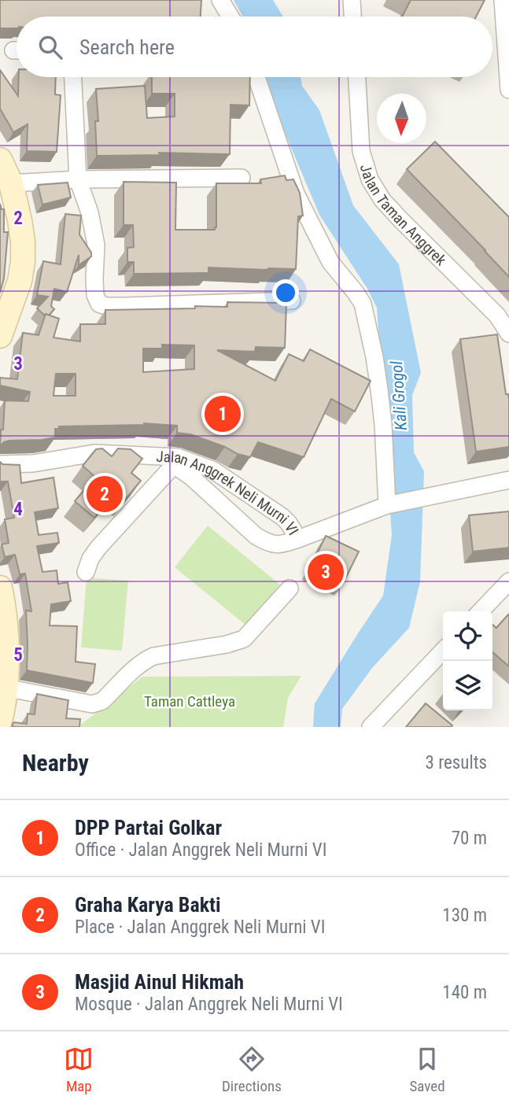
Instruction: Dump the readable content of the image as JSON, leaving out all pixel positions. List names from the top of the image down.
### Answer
{
  "streets": {
    "street": ["Jalan Taman Anggrek", "Jalan Anggrek Neli Murni VI"]
  },
  "water": ["Kali Grogol"],
  "parks": ["Taman Cattleya"],
  "north": "bottom",
  "page": {
    "search": "Search here",
    "pins": ["1", "2", "3"],
    "heading": ["Nearby", "3 results"],
    "list": [
      {
        "mark": "1",
        "name": "DPP Partai Golkar",
        "note": "Office · Jalan Anggrek Neli Murni VI",
        "value": "70 m"
      },
      {
        "mark": "2",
        "name": "Graha Karya Bakti",
        "note": "Place · Jalan Anggrek Neli Murni VI",
        "value": "130 m"
      },
      {
        "mark": "3",
        "name": "Masjid Ainul Hikmah",
        "note": "Mosque · Jalan Anggrek Neli Murni VI",
        "value": "140 m"
      }
    ],
    "nav": ["Map", "Directions", "Saved"]
  },
  "grid": {
    "rows": [
      "2",
      "3",
      "4",
      "5"
    ]
  }
}
